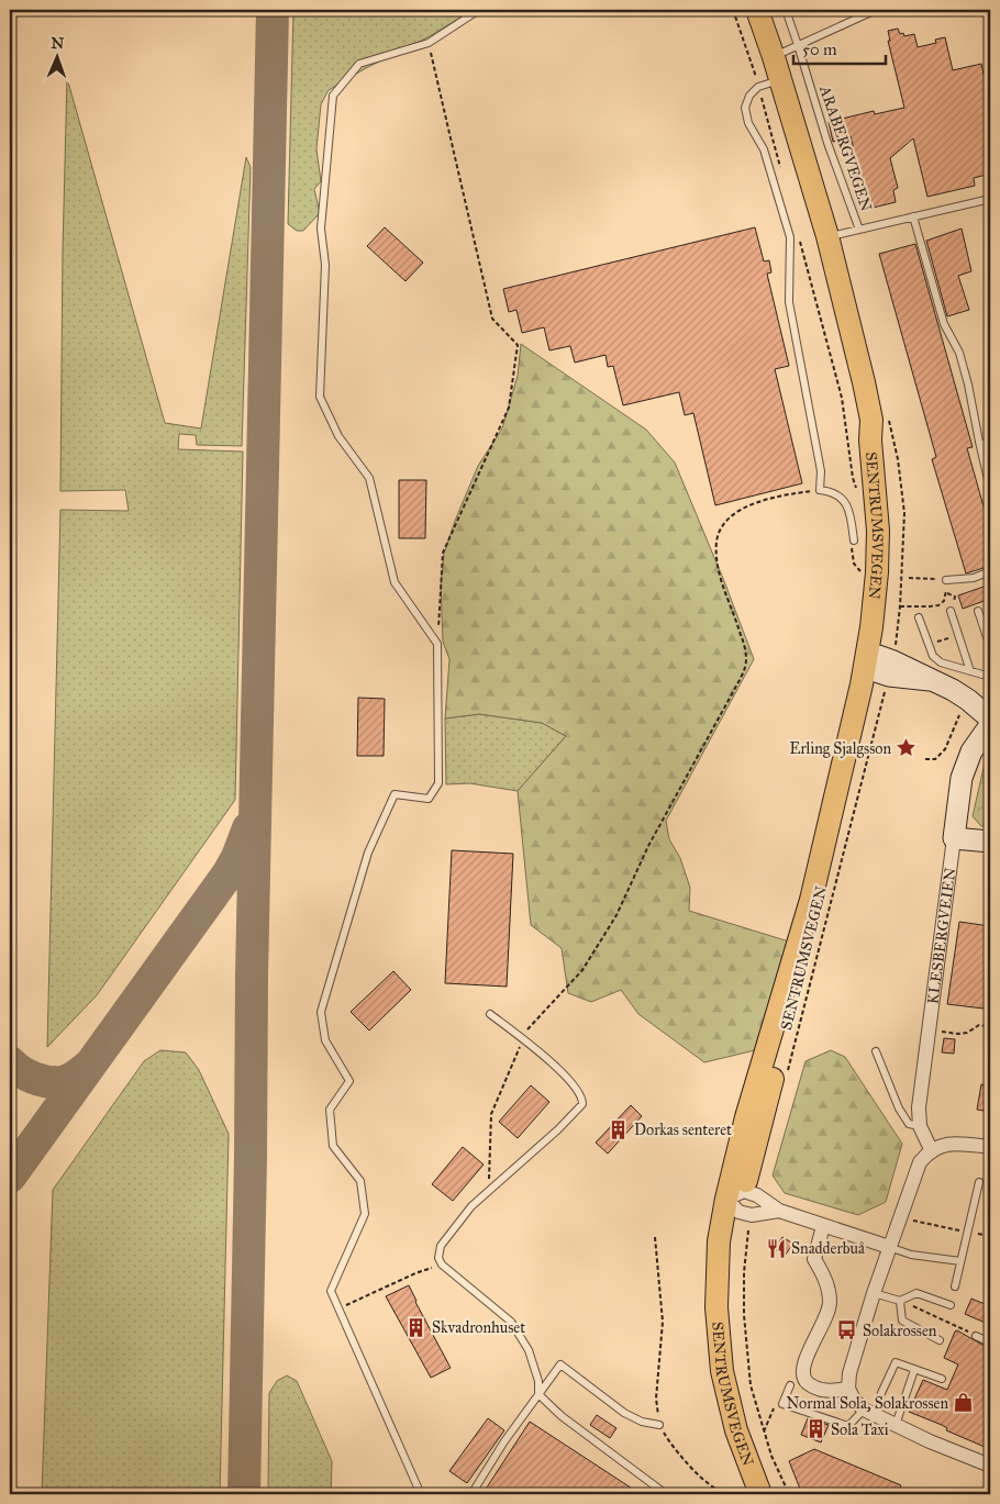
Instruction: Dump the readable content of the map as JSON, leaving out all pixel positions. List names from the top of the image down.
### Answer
{
  "streets": {
    "main road": ["SENTRUMSVEGEN"],
    "street": ["KLESBERGVEIEN"],
    "lane": ["ARABERGVEGEN"]
  },
  "places": {
    "place": ["Erling Sjalgsson"],
    "building": ["Dorkas senteret", "Skvadronhuset", "Sola Taxi"],
    "restaurant": ["Snadderbuå"],
    "bus stop": ["Solakrossen"],
    "shop": ["Normal Sola, Solakrossen"]
  },
  "scale_bar": "50 m",
  "north": "top"
}
